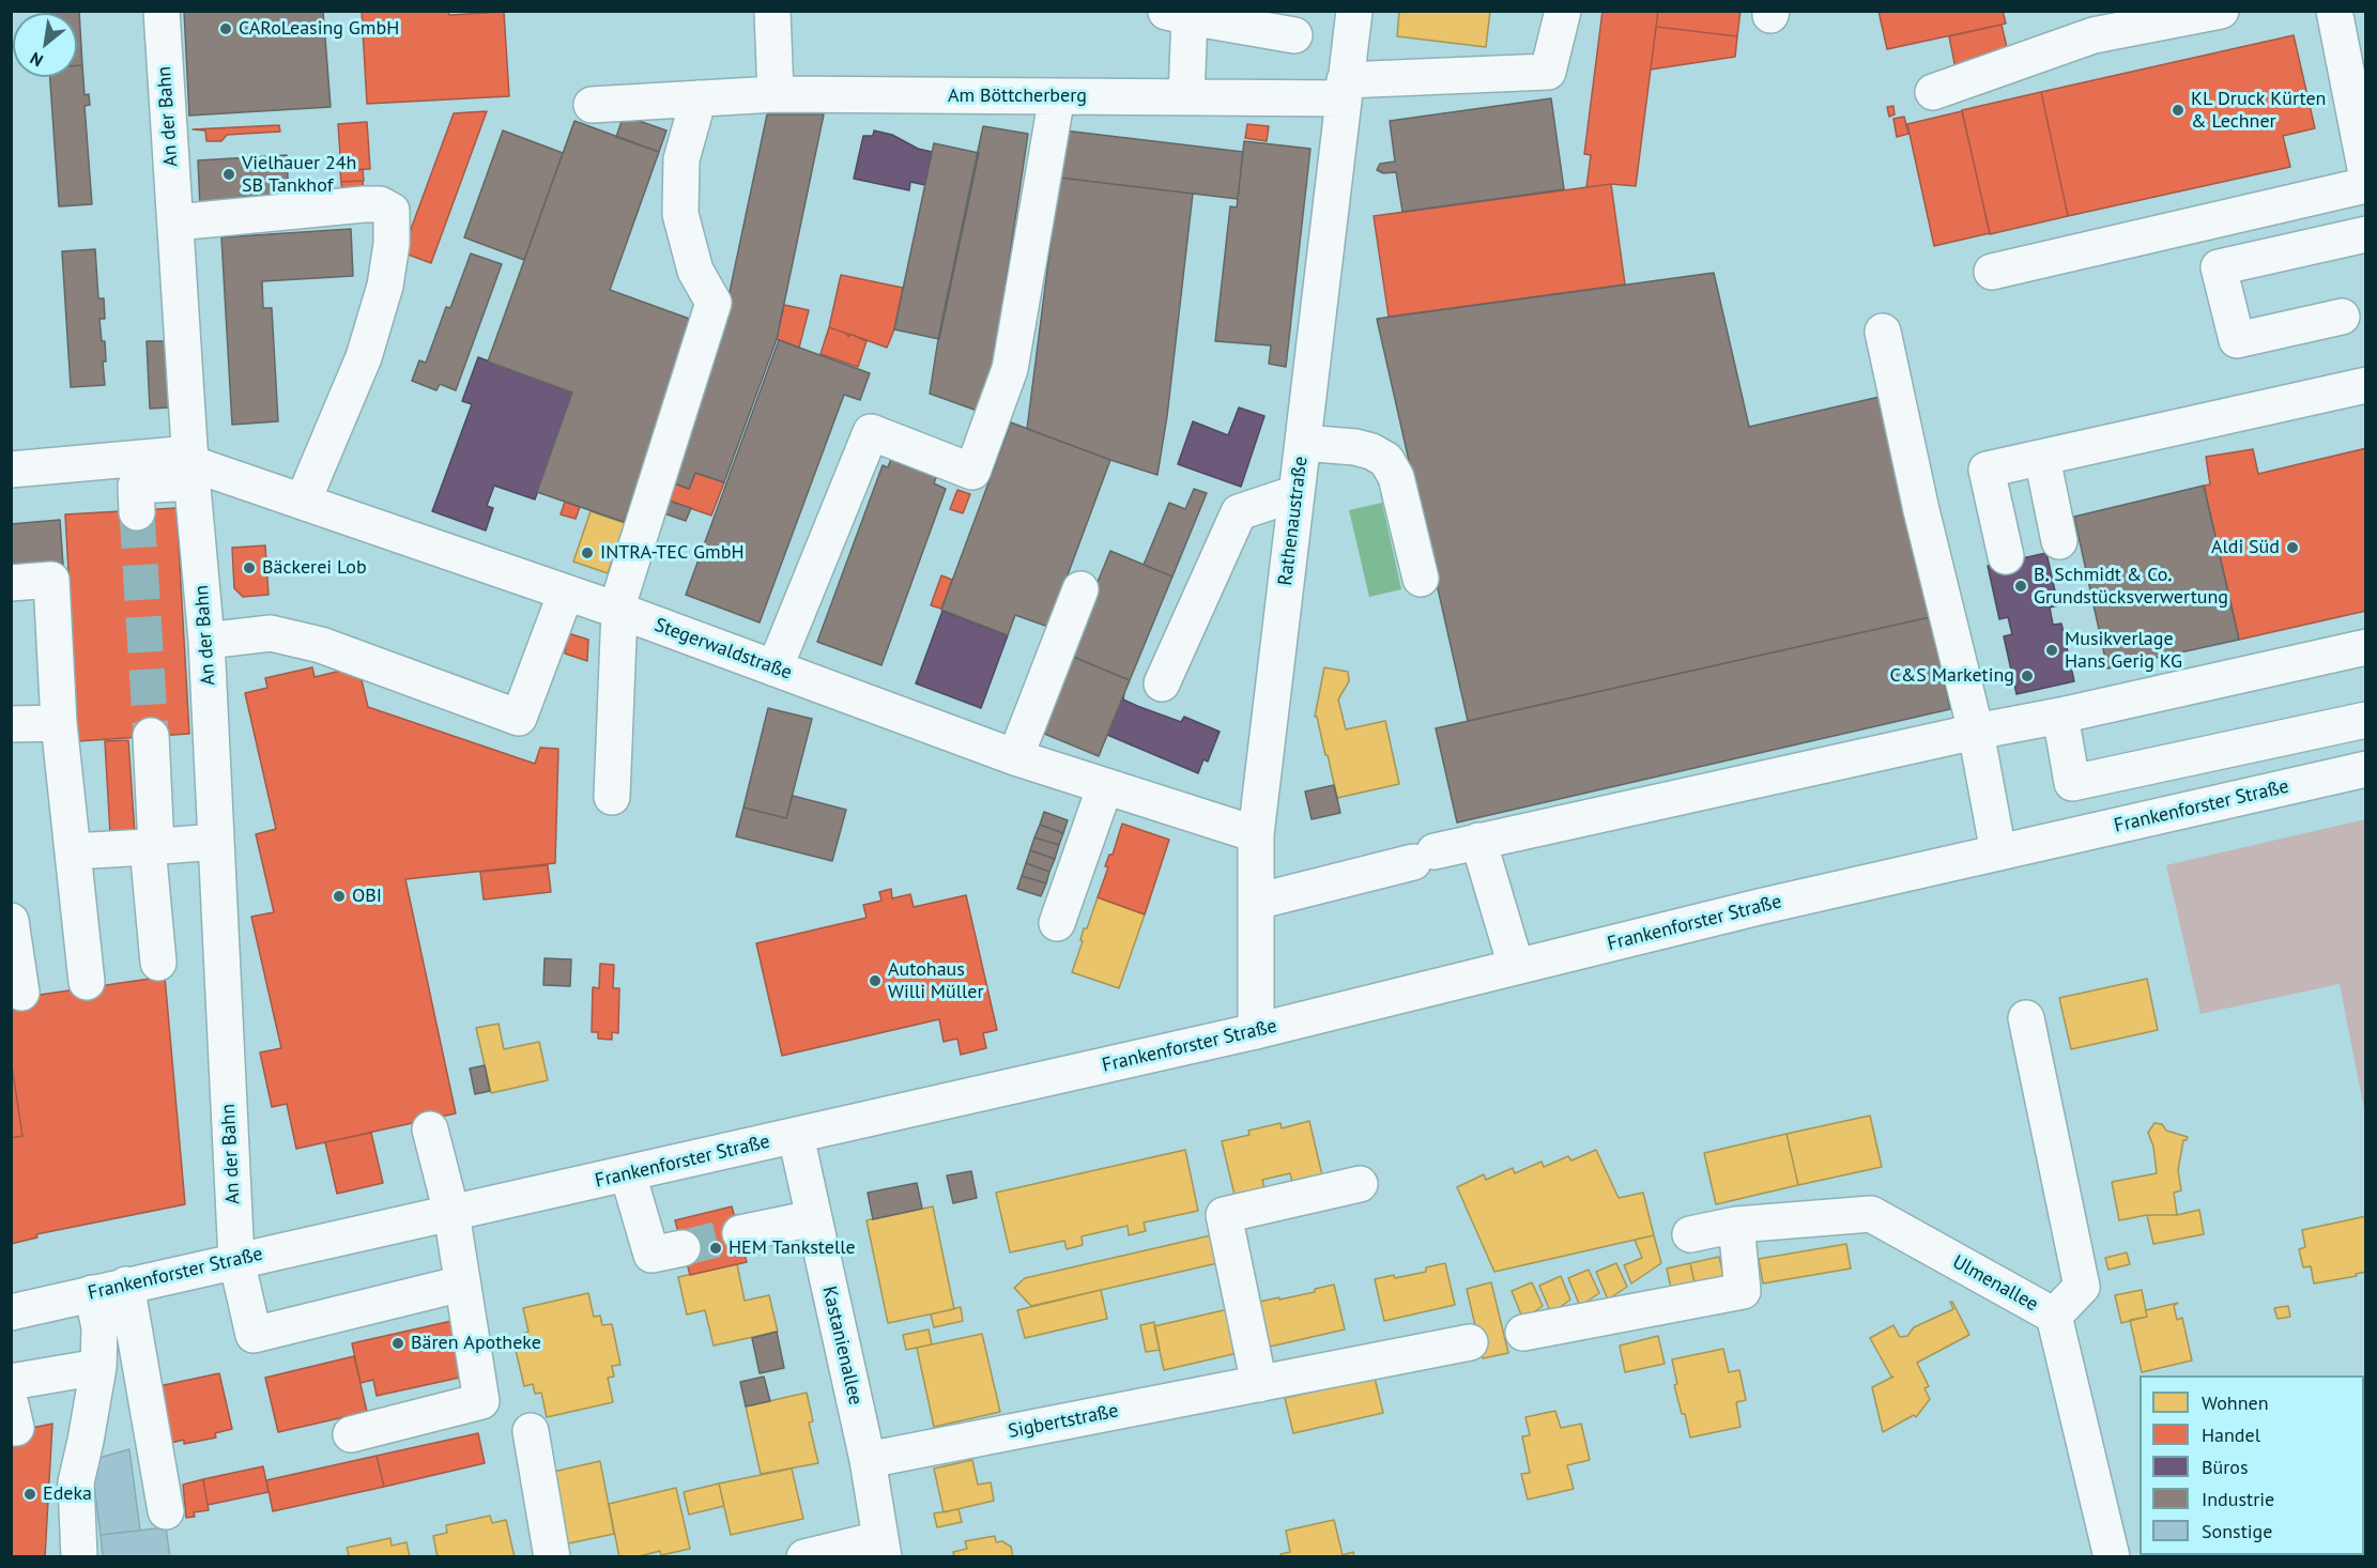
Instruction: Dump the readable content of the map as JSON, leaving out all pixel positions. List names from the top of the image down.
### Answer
{
  "streets": {
    "street": [
      "Am Böttcherberg",
      "An der Bahn",
      "Rathenaustraße",
      "Stegerwaldstraße",
      "Frankenforster Straße",
      "Ulmenallee",
      "Kastanienallee",
      "Sigbertstraße"
    ]
  },
  "crossings": [
    ["Am Böttcherberg", "Rathenaustraße"],
    ["An der Bahn", "Stegerwaldstraße"],
    ["An der Bahn", "Frankenforster Straße"],
    ["Rathenaustraße", "Stegerwaldstraße"],
    ["Rathenaustraße", "Frankenforster Straße"],
    ["Frankenforster Straße", "Kastanienallee"],
    ["Kastanienallee", "Sigbertstraße"]
  ],
  "places": [
    "CARoLeasing GmbH",
    "KL Druck Kürten & Lechner",
    "Vielhauer 24h SB Tankhof",
    "Aldi Süd",
    "INTRA-TEC GmbH",
    "Bäckerei Lob",
    "B. Schmidt & Co. Grundstücksverwertung",
    "Musikverlage Hans Gerig KG",
    "C&S Marketing",
    "OBI",
    "Autohaus Willi Müller",
    "HEM Tankstelle",
    "Bären Apotheke",
    "Edeka"
  ],
  "legend": [
    "Wohnen",
    "Handel",
    "Büros",
    "Industrie",
    "Sonstige"
  ],
  "north": "bottom left"
}
